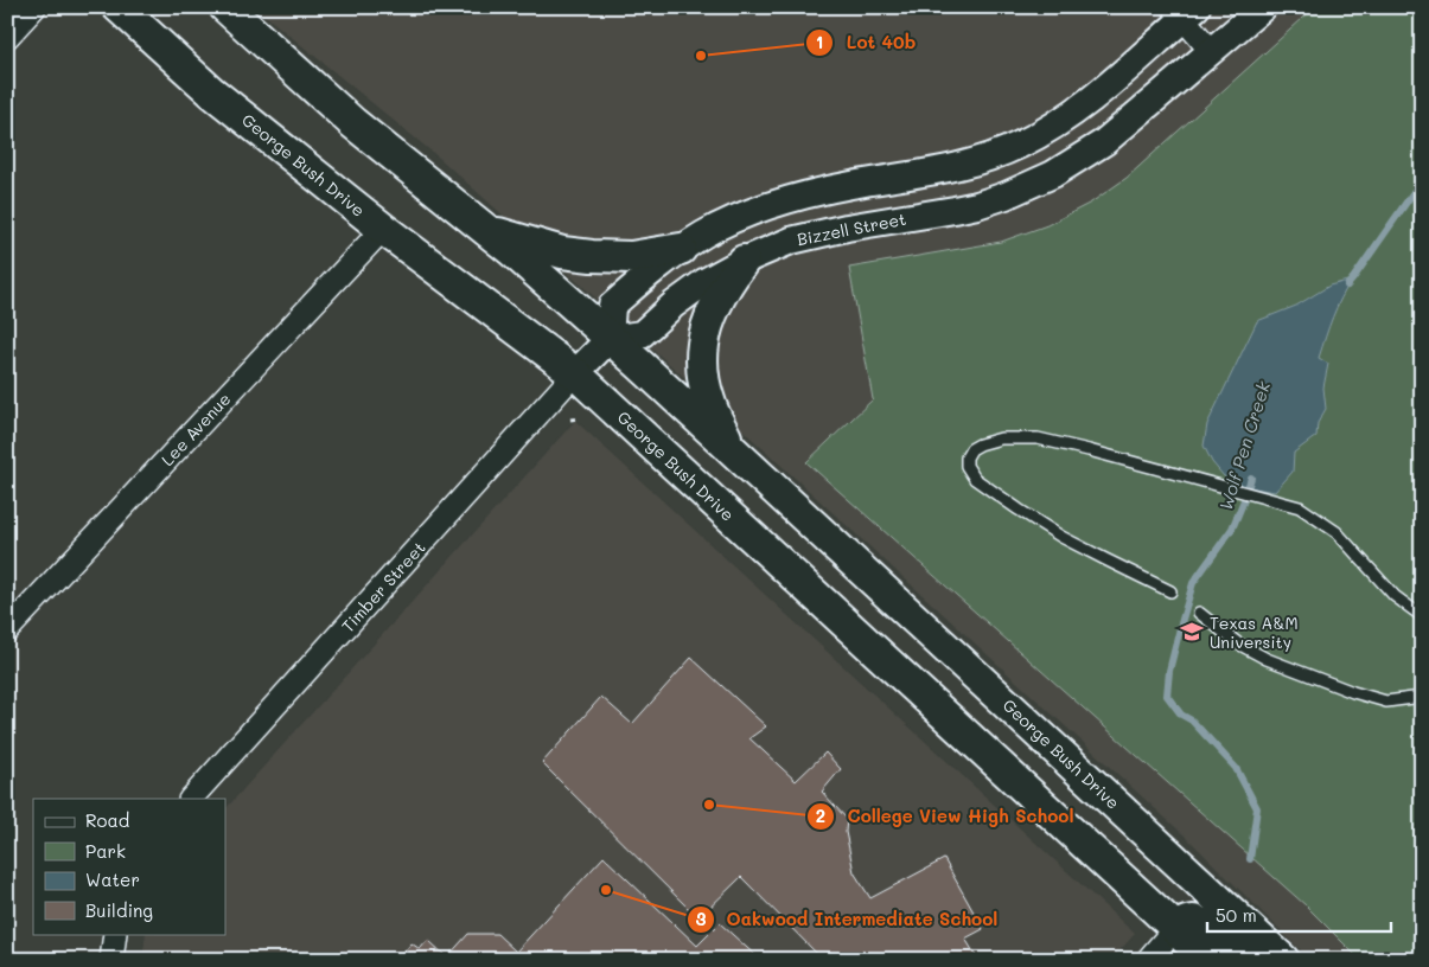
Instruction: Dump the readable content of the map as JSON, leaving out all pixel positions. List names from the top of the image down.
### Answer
{
  "streets": {
    "main road": ["George Bush Drive"],
    "street": ["Bizzell Street", "Lee Avenue", "Timber Street"]
  },
  "crossings": [
    ["George Bush Drive", "Bizzell Street"],
    ["George Bush Drive", "Lee Avenue"],
    ["George Bush Drive", "Timber Street"]
  ],
  "water": ["Wolf Pen Creek"],
  "places": {
    "other": ["Lot 40b", "College View High School", "Oakwood Intermediate School"],
    "school or university": ["Texas A&M University"]
  },
  "legend": [
    "Road",
    "Park",
    "Water",
    "Building"
  ],
  "scale_bar": "50 m"
}
